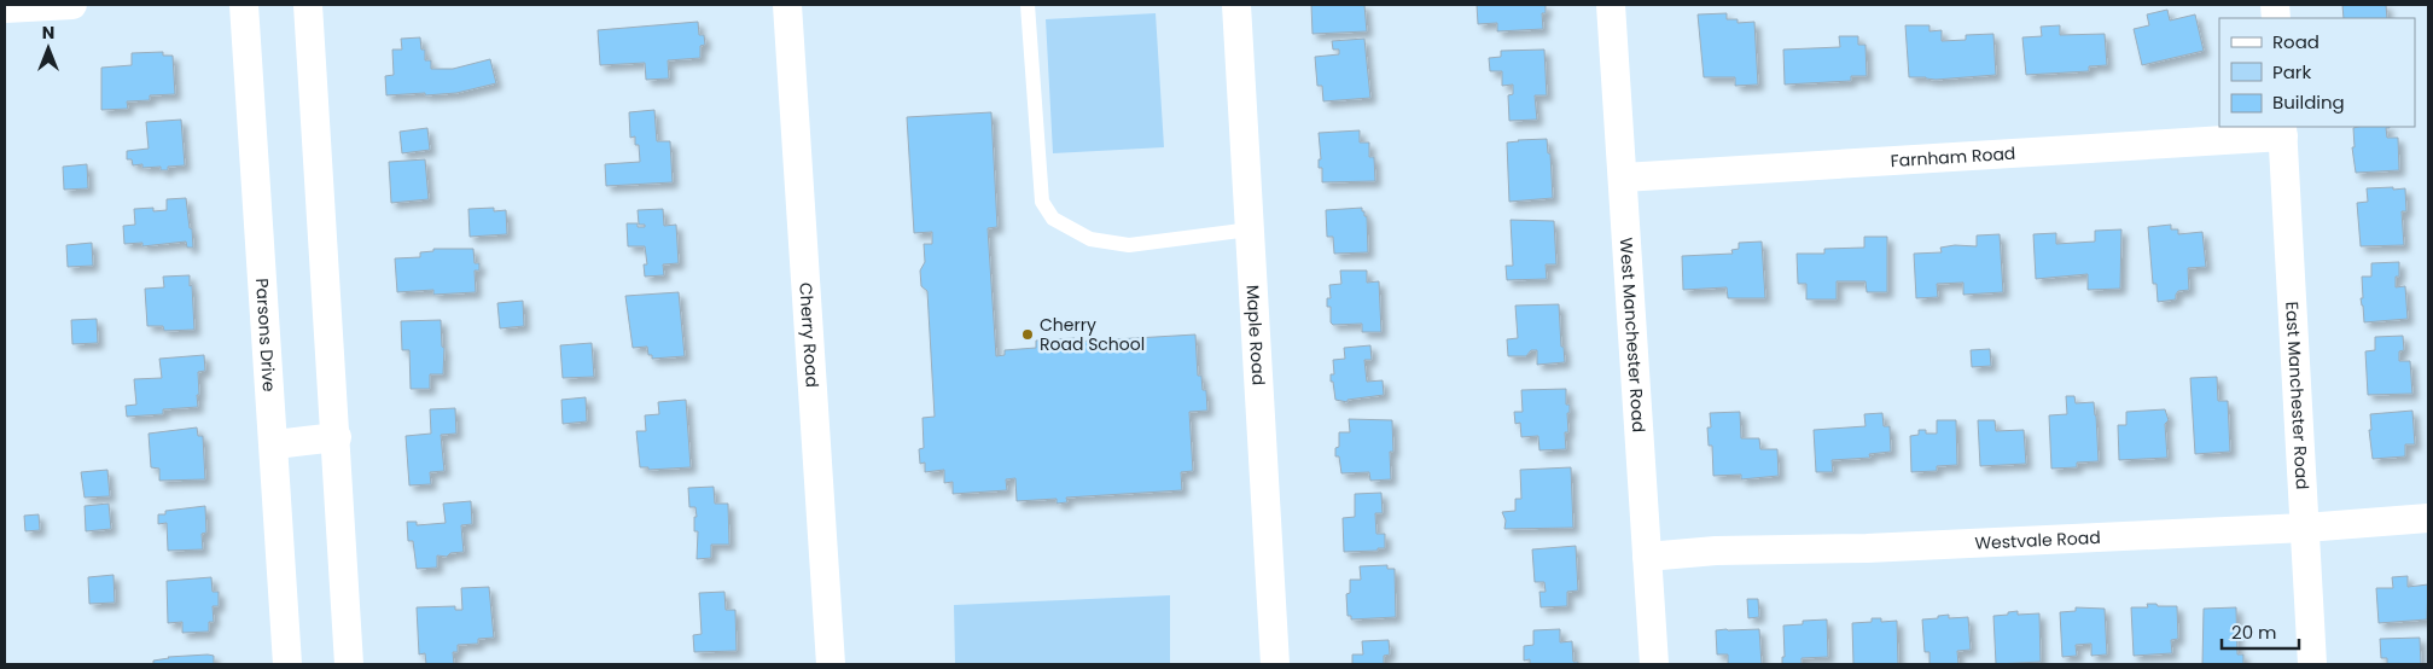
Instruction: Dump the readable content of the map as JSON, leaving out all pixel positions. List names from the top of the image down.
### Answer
{
  "streets": {
    "street": [
      "Farnham Road",
      "Parsons Drive",
      "Cherry Road",
      "Maple Road",
      "West Manchester Road",
      "East Manchester Road",
      "Westvale Road"
    ]
  },
  "crossings": [
    ["Farnham Road", "West Manchester Road"],
    ["Farnham Road", "East Manchester Road"],
    ["West Manchester Road", "Westvale Road"],
    ["East Manchester Road", "Westvale Road"]
  ],
  "places": ["Cherry Road School"],
  "legend": ["Road", "Park", "Building"],
  "scale_bar": "20 m",
  "north": "top"
}
